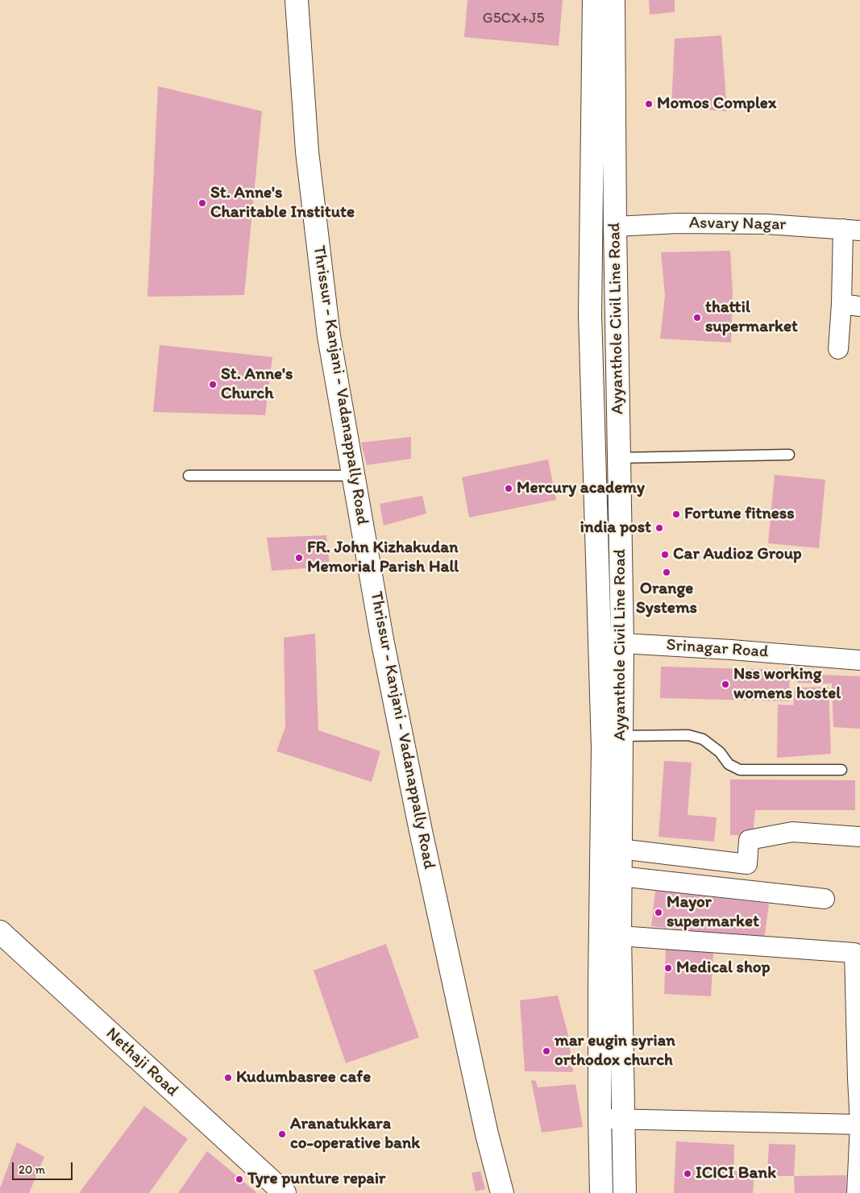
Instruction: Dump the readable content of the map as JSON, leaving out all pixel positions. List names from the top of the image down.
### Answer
{
  "streets": {
    "main road": ["Ayyanthole Civil Line Road", "Thrissur - Kanjani - Vadanappally Road", "Nethaji Road"],
    "street": ["Asvary Nagar", "Srinagar Road"]
  },
  "crossings": [
    ["Asvary Nagar", "Ayyanthole Civil Line Road"],
    ["Ayyanthole Civil Line Road", "Srinagar Road"]
  ],
  "places": [
    "Momos Complex",
    "St. Anne's Charitable Institute",
    "thattil supermarket",
    "St. Anne's Church",
    "Mercury academy",
    "Fortune fitness",
    "india post",
    "Car Audioz Group",
    "FR. John Kizhakudan Memorial Parish Hall",
    "Orange Systems",
    "Nss working womens hostel",
    "Mayor supermarket",
    "Medical shop",
    "mar eugin syrian orthodox church",
    "Kudumbasree cafe",
    "Aranatukkara co-operative bank",
    "ICICI Bank",
    "Tyre punture repair"
  ],
  "house_numbers": ["G5CX+J5"],
  "scale_bar": "20 m"
}
